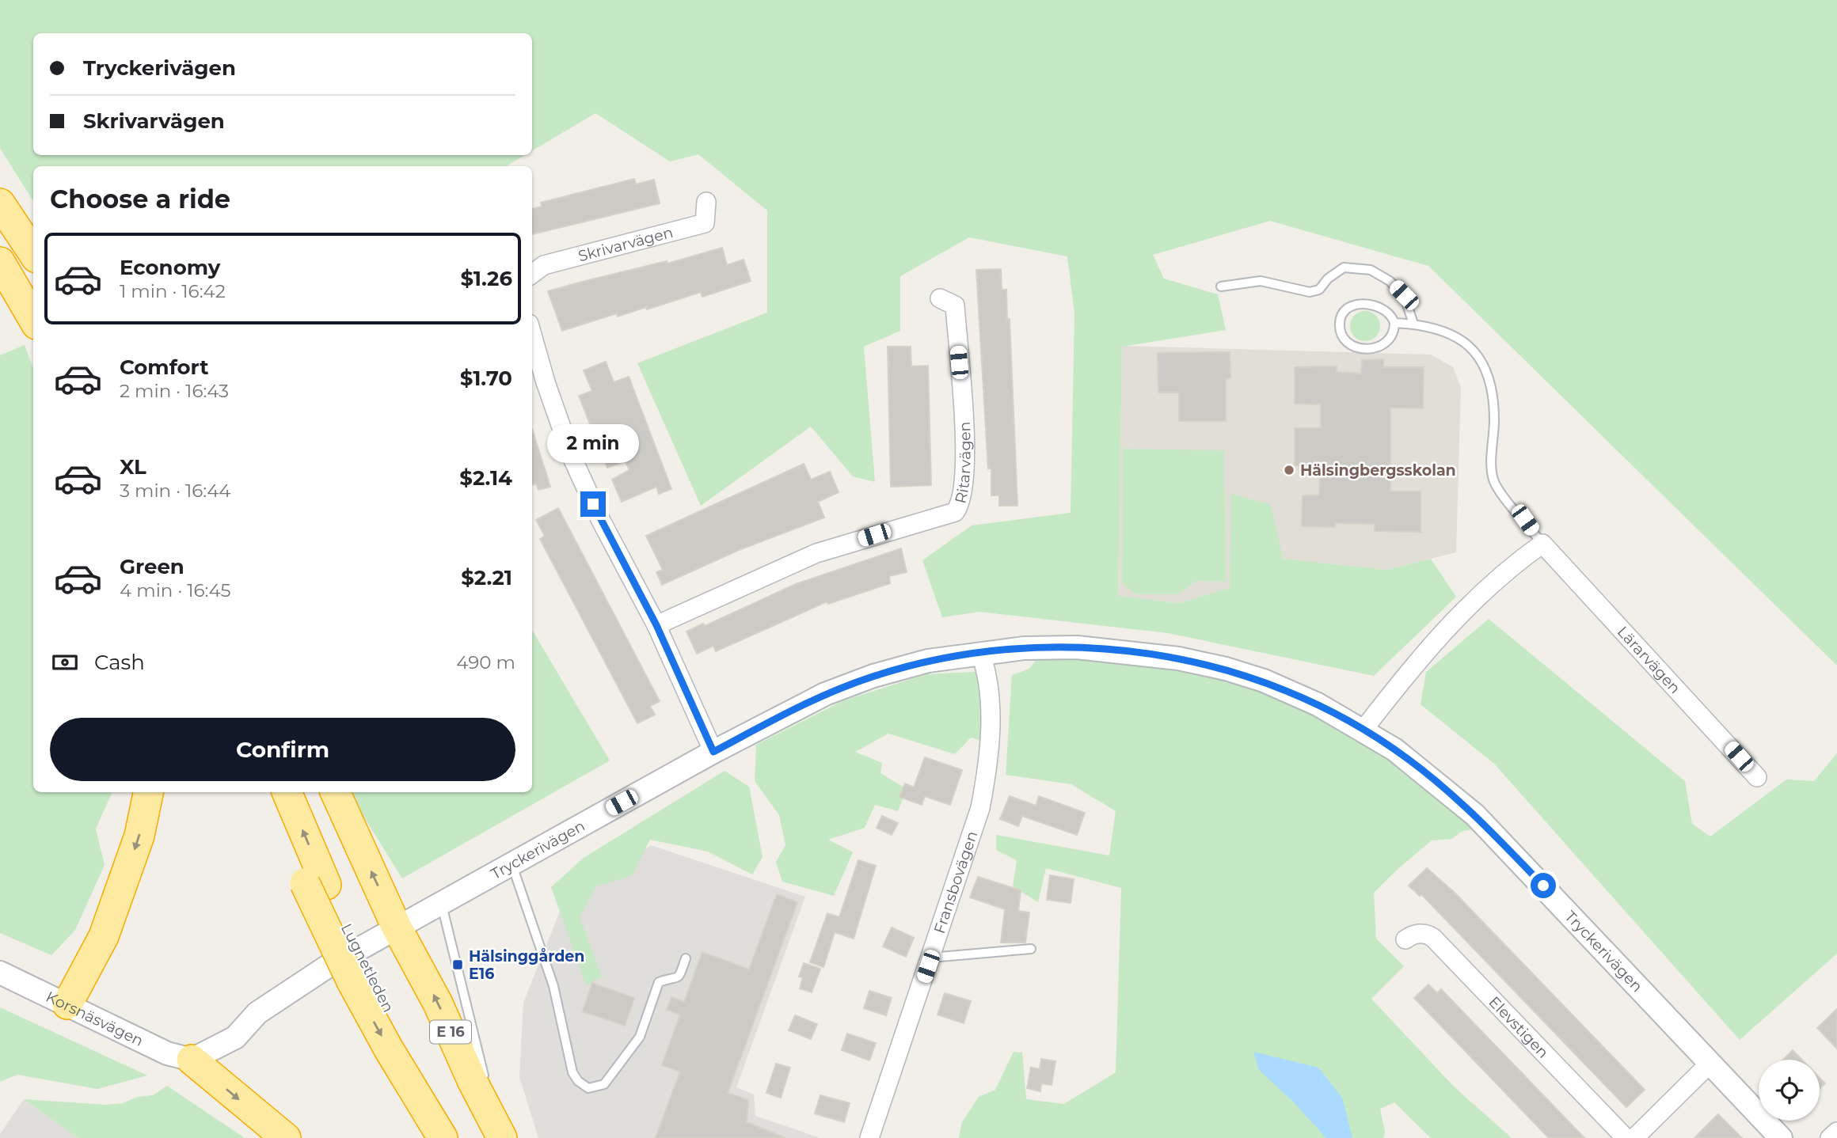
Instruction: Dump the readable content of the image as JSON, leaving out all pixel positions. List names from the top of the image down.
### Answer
{
  "streets": {
    "highway": ["Lugnetleden", "E 16"],
    "street": [
      "Skrivarvägen",
      "Ritarvägen",
      "Lärarvägen",
      "Tryckerivägen",
      "Fransbovägen",
      "Korsnäsvägen",
      "Elevstigen"
    ]
  },
  "crossings": [
    ["Tryckerivägen", "Fransbovägen"],
    ["Tryckerivägen", "Korsnäsvägen"],
    ["Tryckerivägen", "E 16"]
  ],
  "places": {
    "other": ["Hälsingbergsskolan"],
    "transit": ["Hälsinggården E16"]
  },
  "page": {
    "banner": ["Tryckerivägen", "Skrivarvägen"],
    "heading": "Choose a ride",
    "list": [
      {
        "name": "Economy",
        "note": "1 min · 16:42",
        "value": "$1.26"
      },
      {
        "name": "Comfort",
        "note": "2 min · 16:43",
        "value": "$1.70"
      },
      {
        "name": "XL",
        "note": "3 min · 16:44",
        "value": "$2.14"
      },
      {
        "name": "Green",
        "note": "4 min · 16:45",
        "value": "$2.21"
      }
    ],
    "bubble": "2 min",
    "pay": ["Cash", "490 m"],
    "buttons": "Confirm"
  }
}
